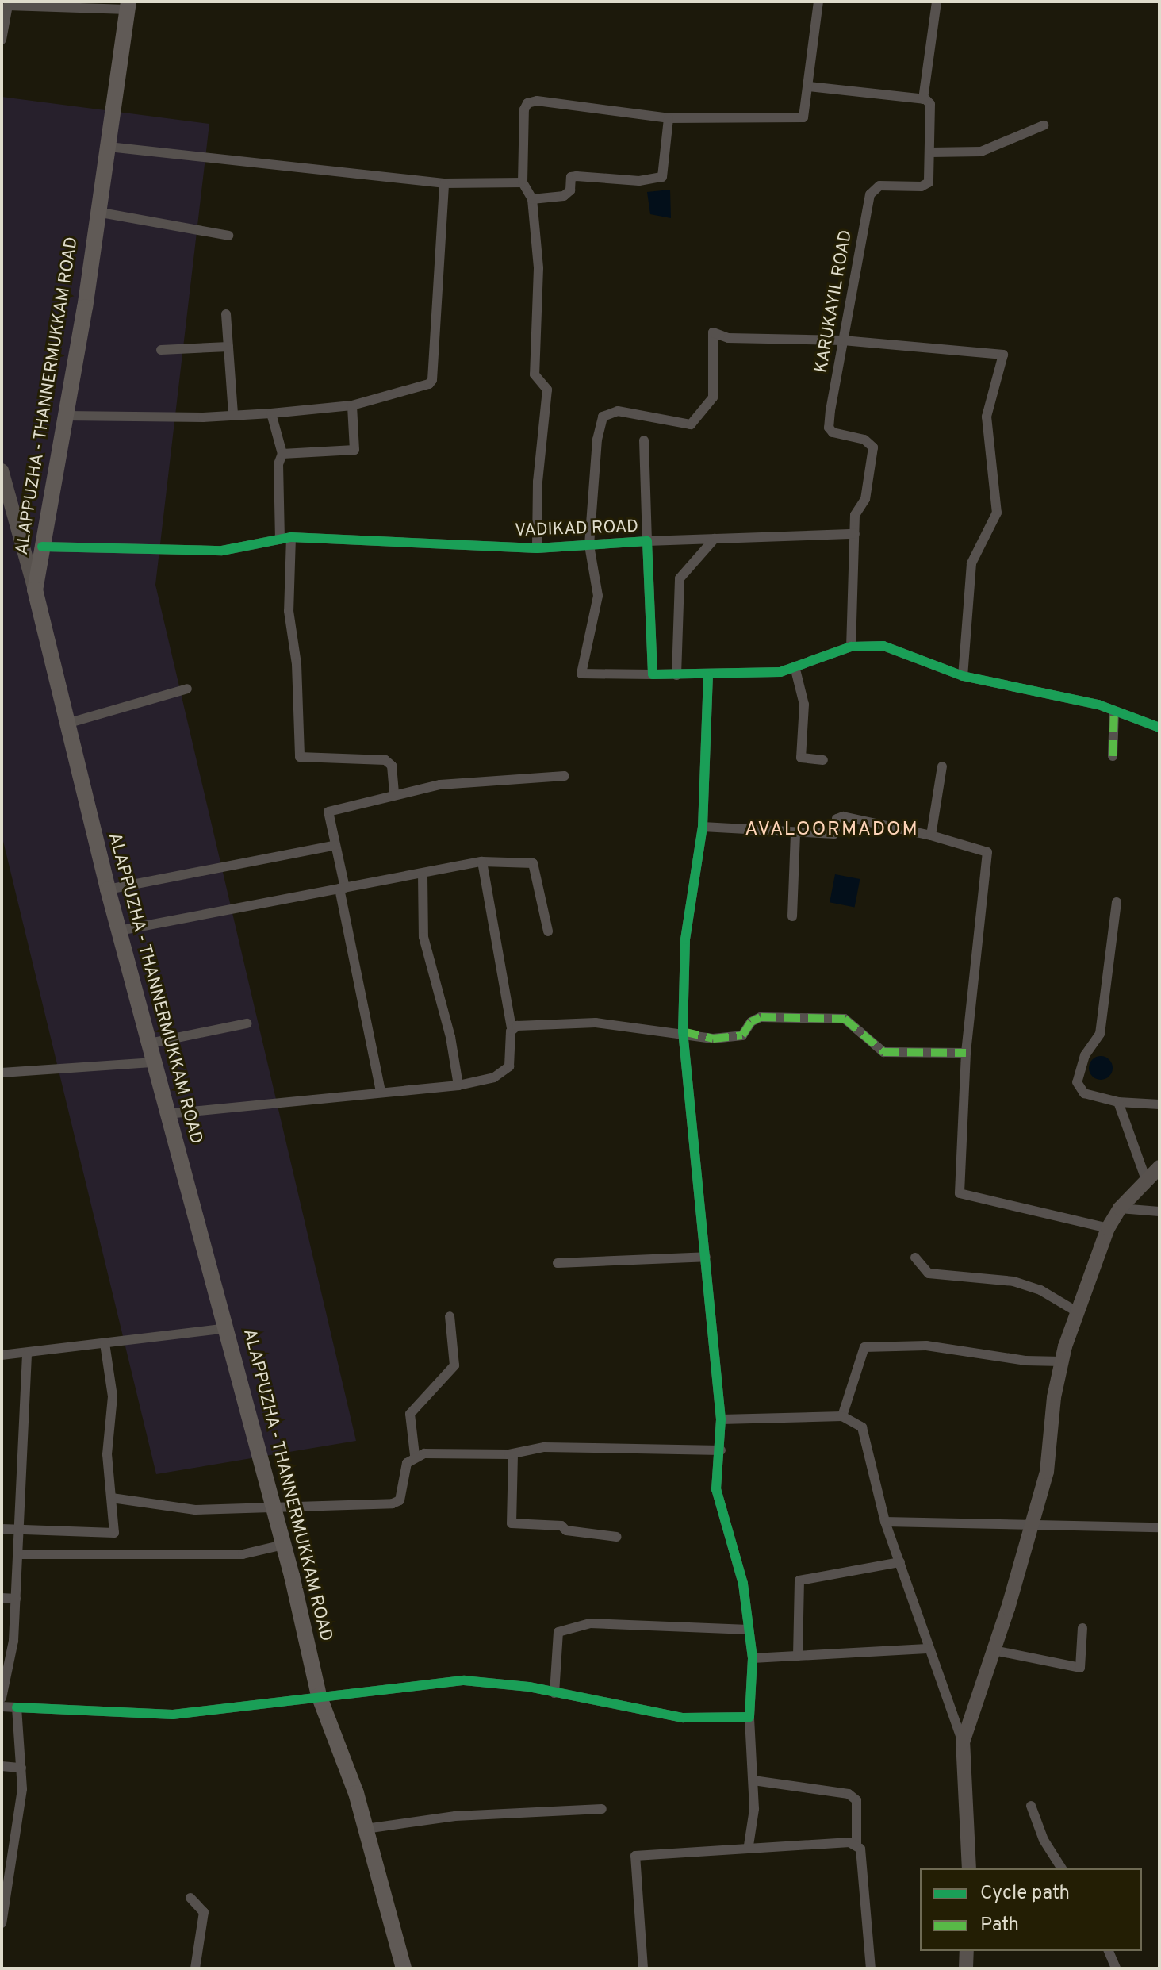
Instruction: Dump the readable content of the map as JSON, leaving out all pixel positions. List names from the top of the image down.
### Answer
{
  "streets": {
    "main road": ["ALAPPUZHA - THANNERMUKKAM ROAD"],
    "street": ["KARUKAYIL ROAD", "VADIKAD ROAD"]
  },
  "crossings": [
    ["ALAPPUZHA - THANNERMUKKAM ROAD", "VADIKAD ROAD"]
  ],
  "districts": ["AVALOORMADOM"],
  "legend": ["Cycle path", "Path"]
}
